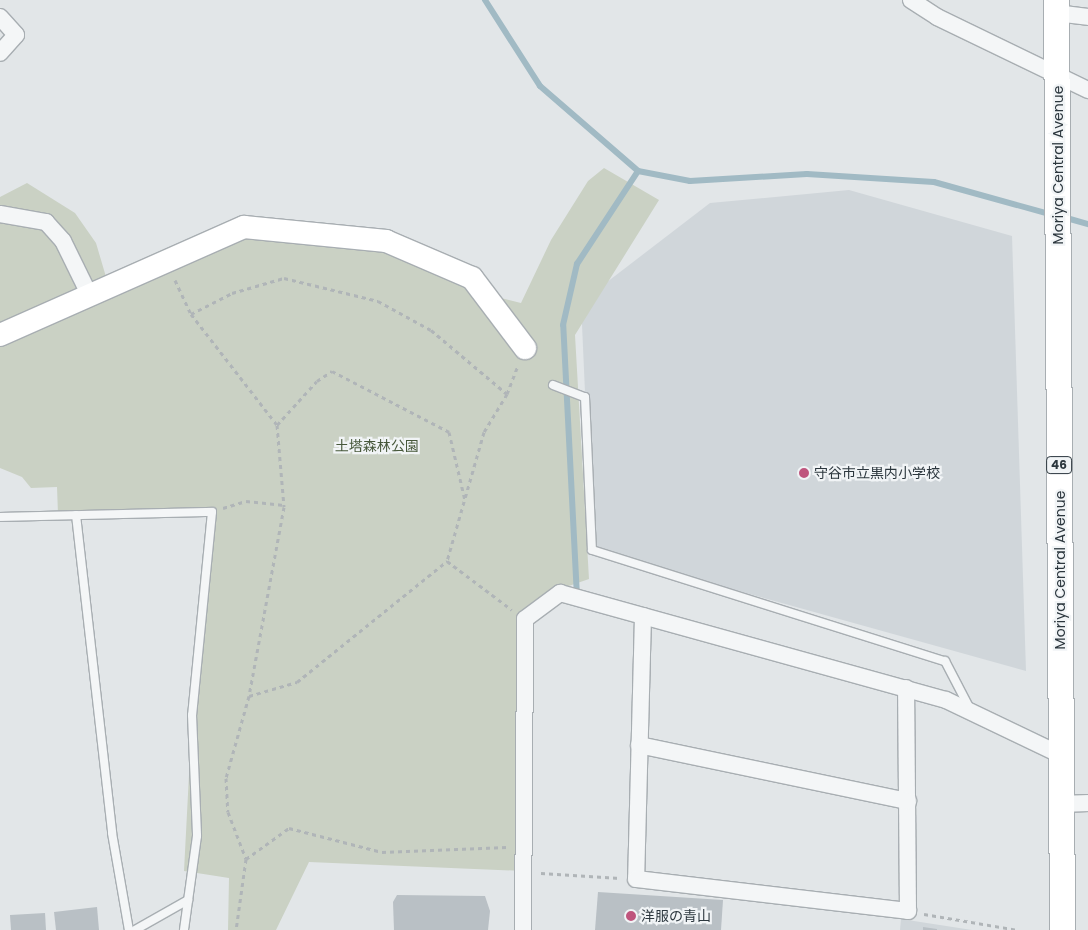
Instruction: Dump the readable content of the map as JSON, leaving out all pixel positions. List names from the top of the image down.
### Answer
{
  "streets": {
    "main road": ["Moriya Central Avenue", "46"]
  },
  "parks": ["土塔森林公園"],
  "places": ["守谷市立黒内小学校", "洋服の青山"]
}
